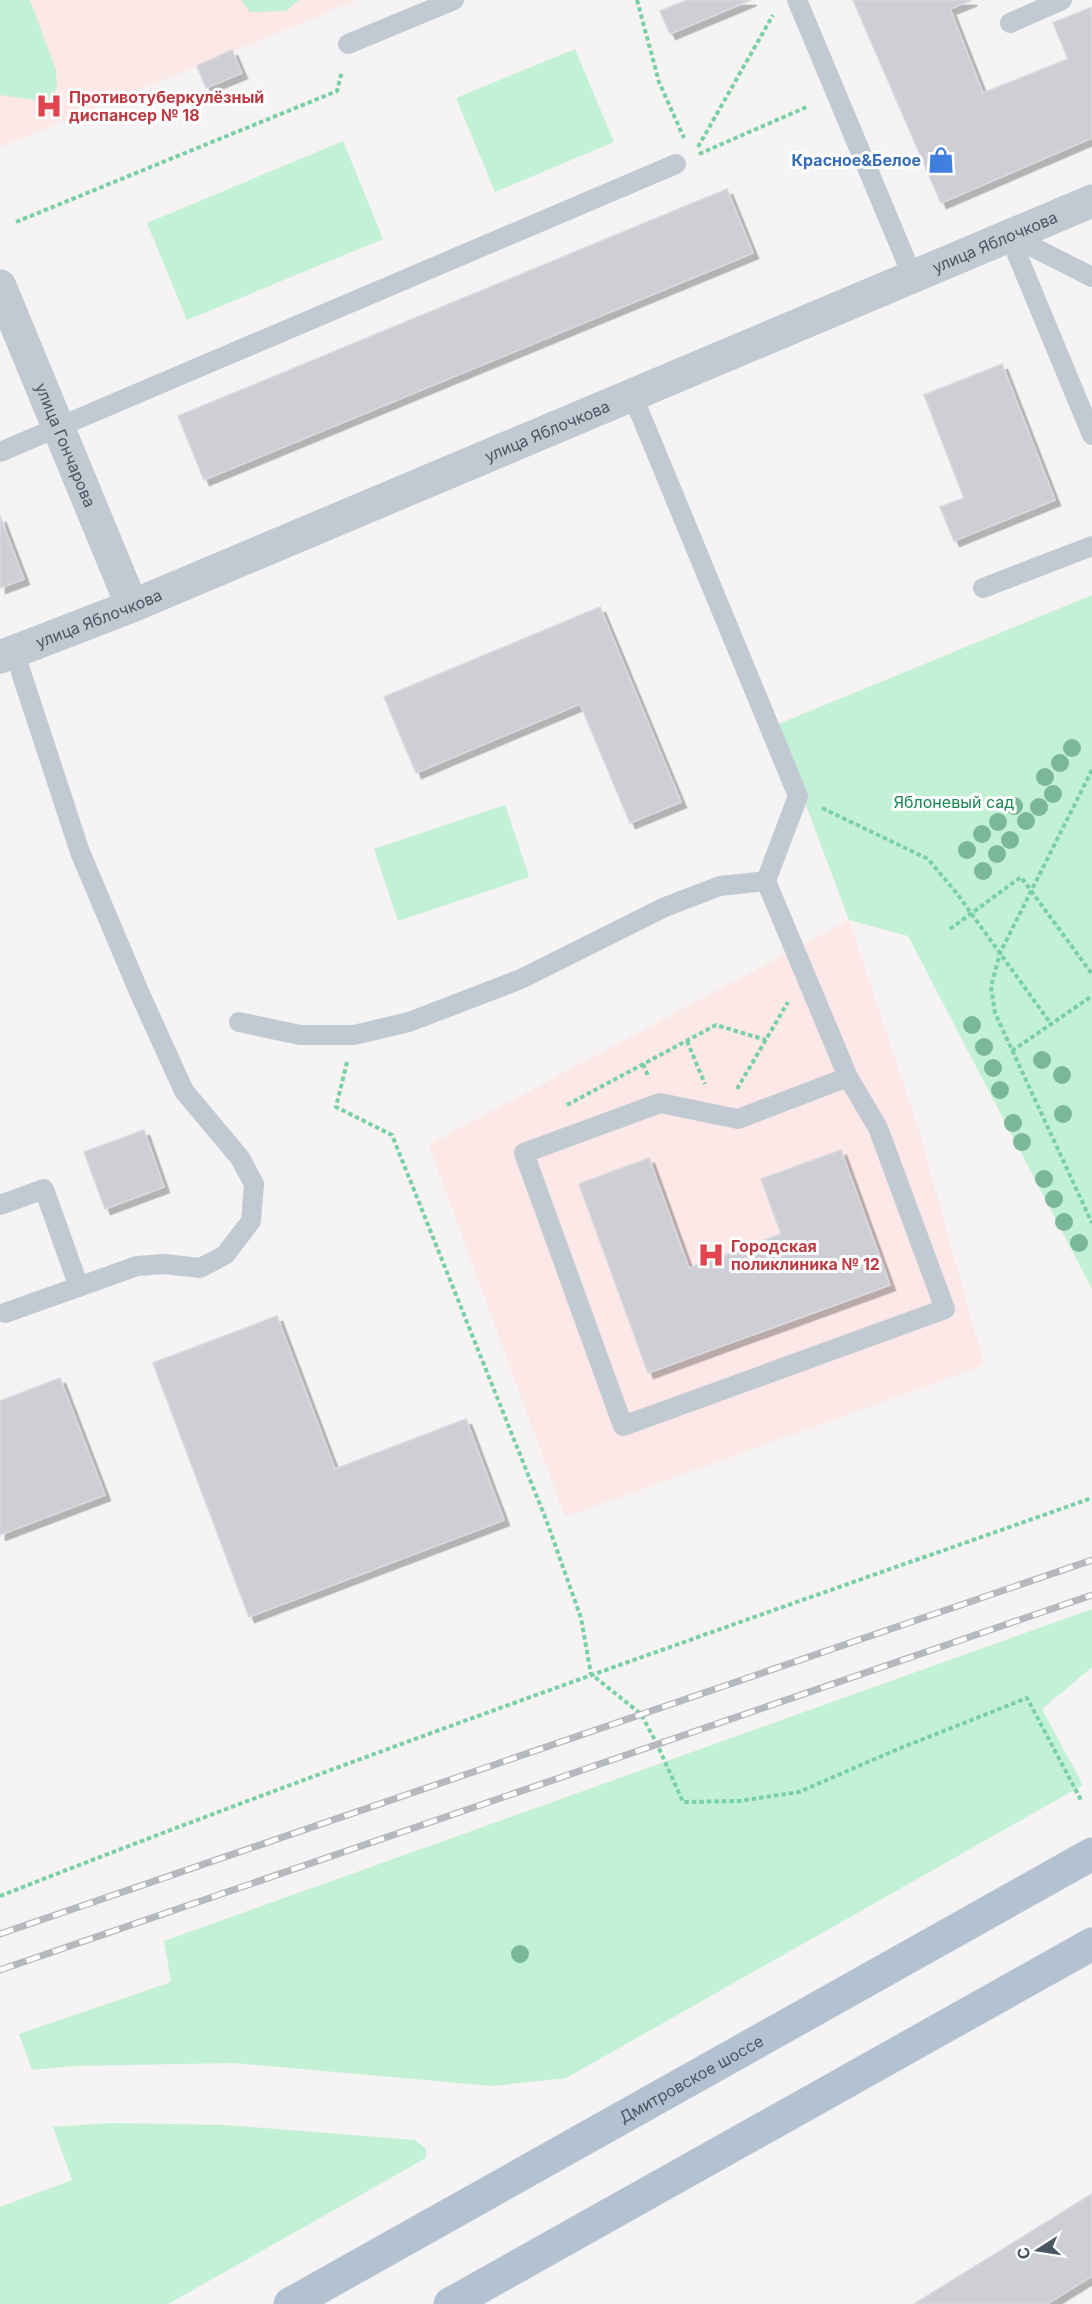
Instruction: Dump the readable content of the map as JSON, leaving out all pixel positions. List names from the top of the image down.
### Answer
{
  "streets": {
    "main road": ["Дмитровское шоссе"],
    "street": ["улица Яблочкова", "улица Гончарова"]
  },
  "crossings": [
    ["улица Яблочкова", "улица Гончарова"]
  ],
  "parks": ["Яблоневый сад"],
  "places": {
    "hospital": ["Противотуберкулёзный диспансер № 18", "Городская поликлиника № 12"],
    "shop": ["Красное&Белое"]
  },
  "north": "left"
}
